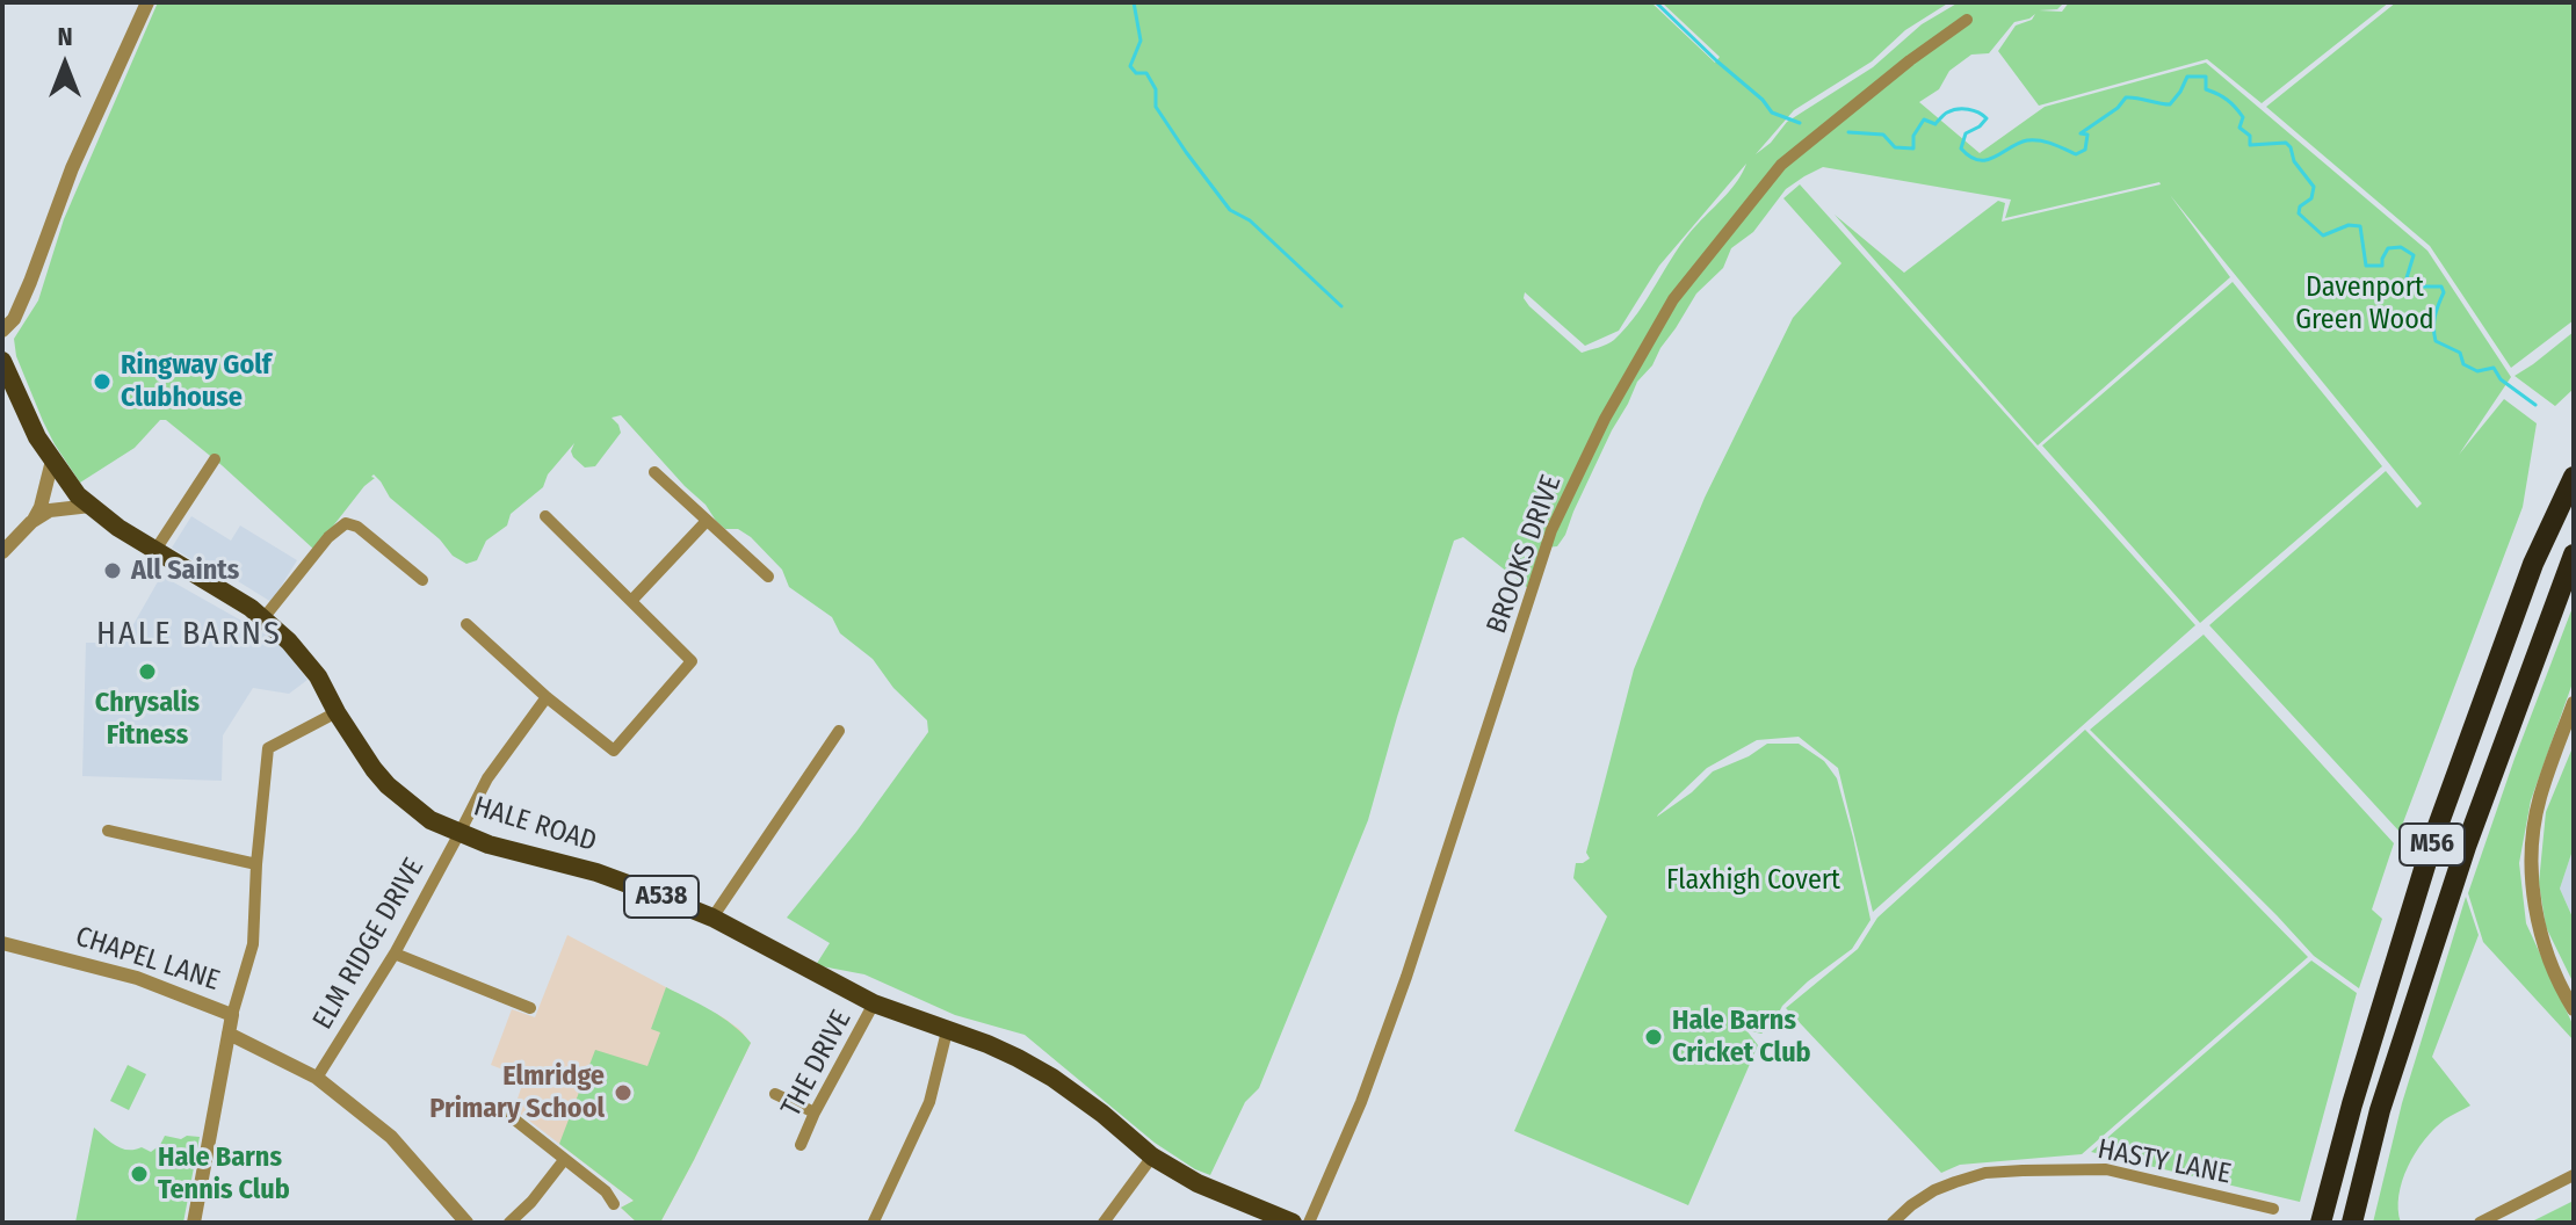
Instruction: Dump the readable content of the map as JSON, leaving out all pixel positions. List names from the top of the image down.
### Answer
{
  "streets": {
    "highway": ["M56"],
    "main road": ["HALE ROAD", "A538"],
    "street": [
      "BROOKS DRIVE",
      "ELM RIDGE DRIVE",
      "CHAPEL LANE",
      "THE DRIVE",
      "HASTY LANE"
    ]
  },
  "crossings": [
    ["HALE ROAD", "ELM RIDGE DRIVE"],
    ["HALE ROAD", "THE DRIVE"]
  ],
  "districts": ["HALE BARNS"],
  "parks": ["Davenport Green Wood", "Flaxhigh Covert"],
  "places": [
    "Ringway Golf Clubhouse",
    "All Saints",
    "Chrysalis Fitness",
    "Hale Barns Cricket Club",
    "Elmridge Primary School",
    "Hale Barns Tennis Club"
  ],
  "north": "top"
}
